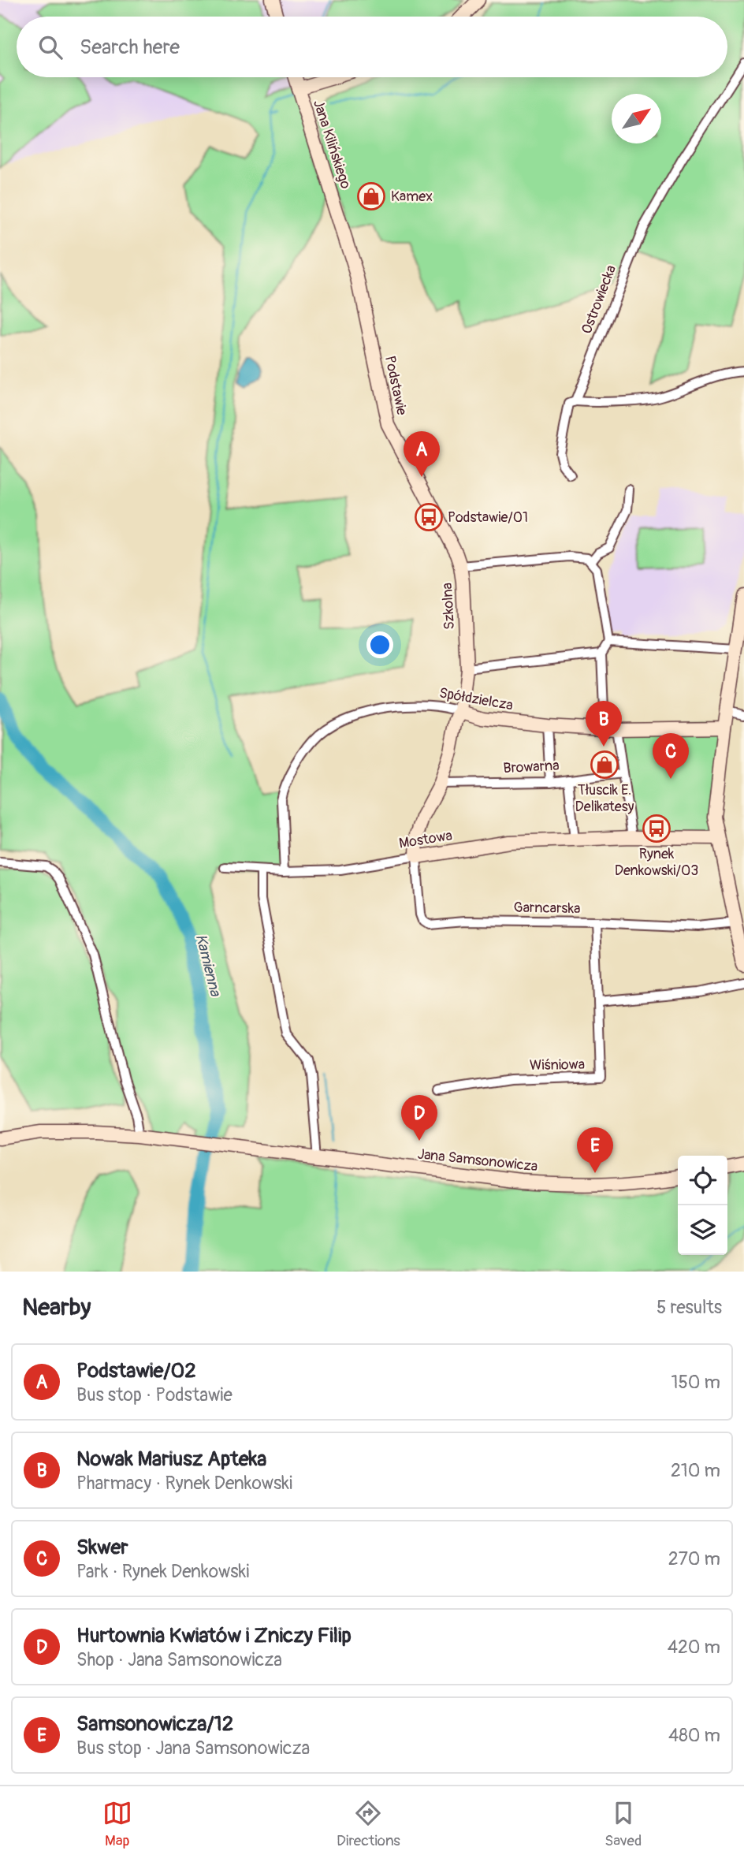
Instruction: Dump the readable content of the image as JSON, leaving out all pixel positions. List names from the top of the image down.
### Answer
{
  "streets": {
    "street": [
      "Jana Kilińskiego",
      "Ostrowiecka",
      "Podstawie",
      "Szkolna",
      "Spółdzielcza",
      "Browarna",
      "Mostowa",
      "Garncarska",
      "Wiśniowa",
      "Jana Samsonowicza"
    ]
  },
  "crossings": [
    ["Jana Kilińskiego", "Podstawie"],
    ["Podstawie", "Szkolna"],
    ["Szkolna", "Spółdzielcza"],
    ["Spółdzielcza", "Mostowa"],
    ["Mostowa", "Garncarska"],
    ["Garncarska", "Wiśniowa"]
  ],
  "water": ["Kamienna"],
  "places": {
    "shop": ["Kamex", "Tłuscik E. Delikatesy"],
    "bus stop": ["Podstawie/01", "Rynek Denkowski/03"]
  },
  "north": "top right",
  "page": {
    "search": "Search here",
    "pins": [
      "A",
      "B",
      "C",
      "D",
      "E"
    ],
    "heading": ["Nearby", "5 results"],
    "list": [
      {
        "mark": "A",
        "name": "Podstawie/02",
        "note": "Bus stop · Podstawie",
        "value": "150 m"
      },
      {
        "mark": "B",
        "name": "Nowak Mariusz Apteka",
        "note": "Pharmacy · Rynek Denkowski",
        "value": "210 m"
      },
      {
        "mark": "C",
        "name": "Skwer",
        "note": "Park · Rynek Denkowski",
        "value": "270 m"
      },
      {
        "mark": "D",
        "name": "Hurtownia Kwiatów i Zniczy Filip",
        "note": "Shop · Jana Samsonowicza",
        "value": "420 m"
      },
      {
        "mark": "E",
        "name": "Samsonowicza/12",
        "note": "Bus stop · Jana Samsonowicza",
        "value": "480 m"
      }
    ],
    "nav": ["Map", "Directions", "Saved"]
  }
}
